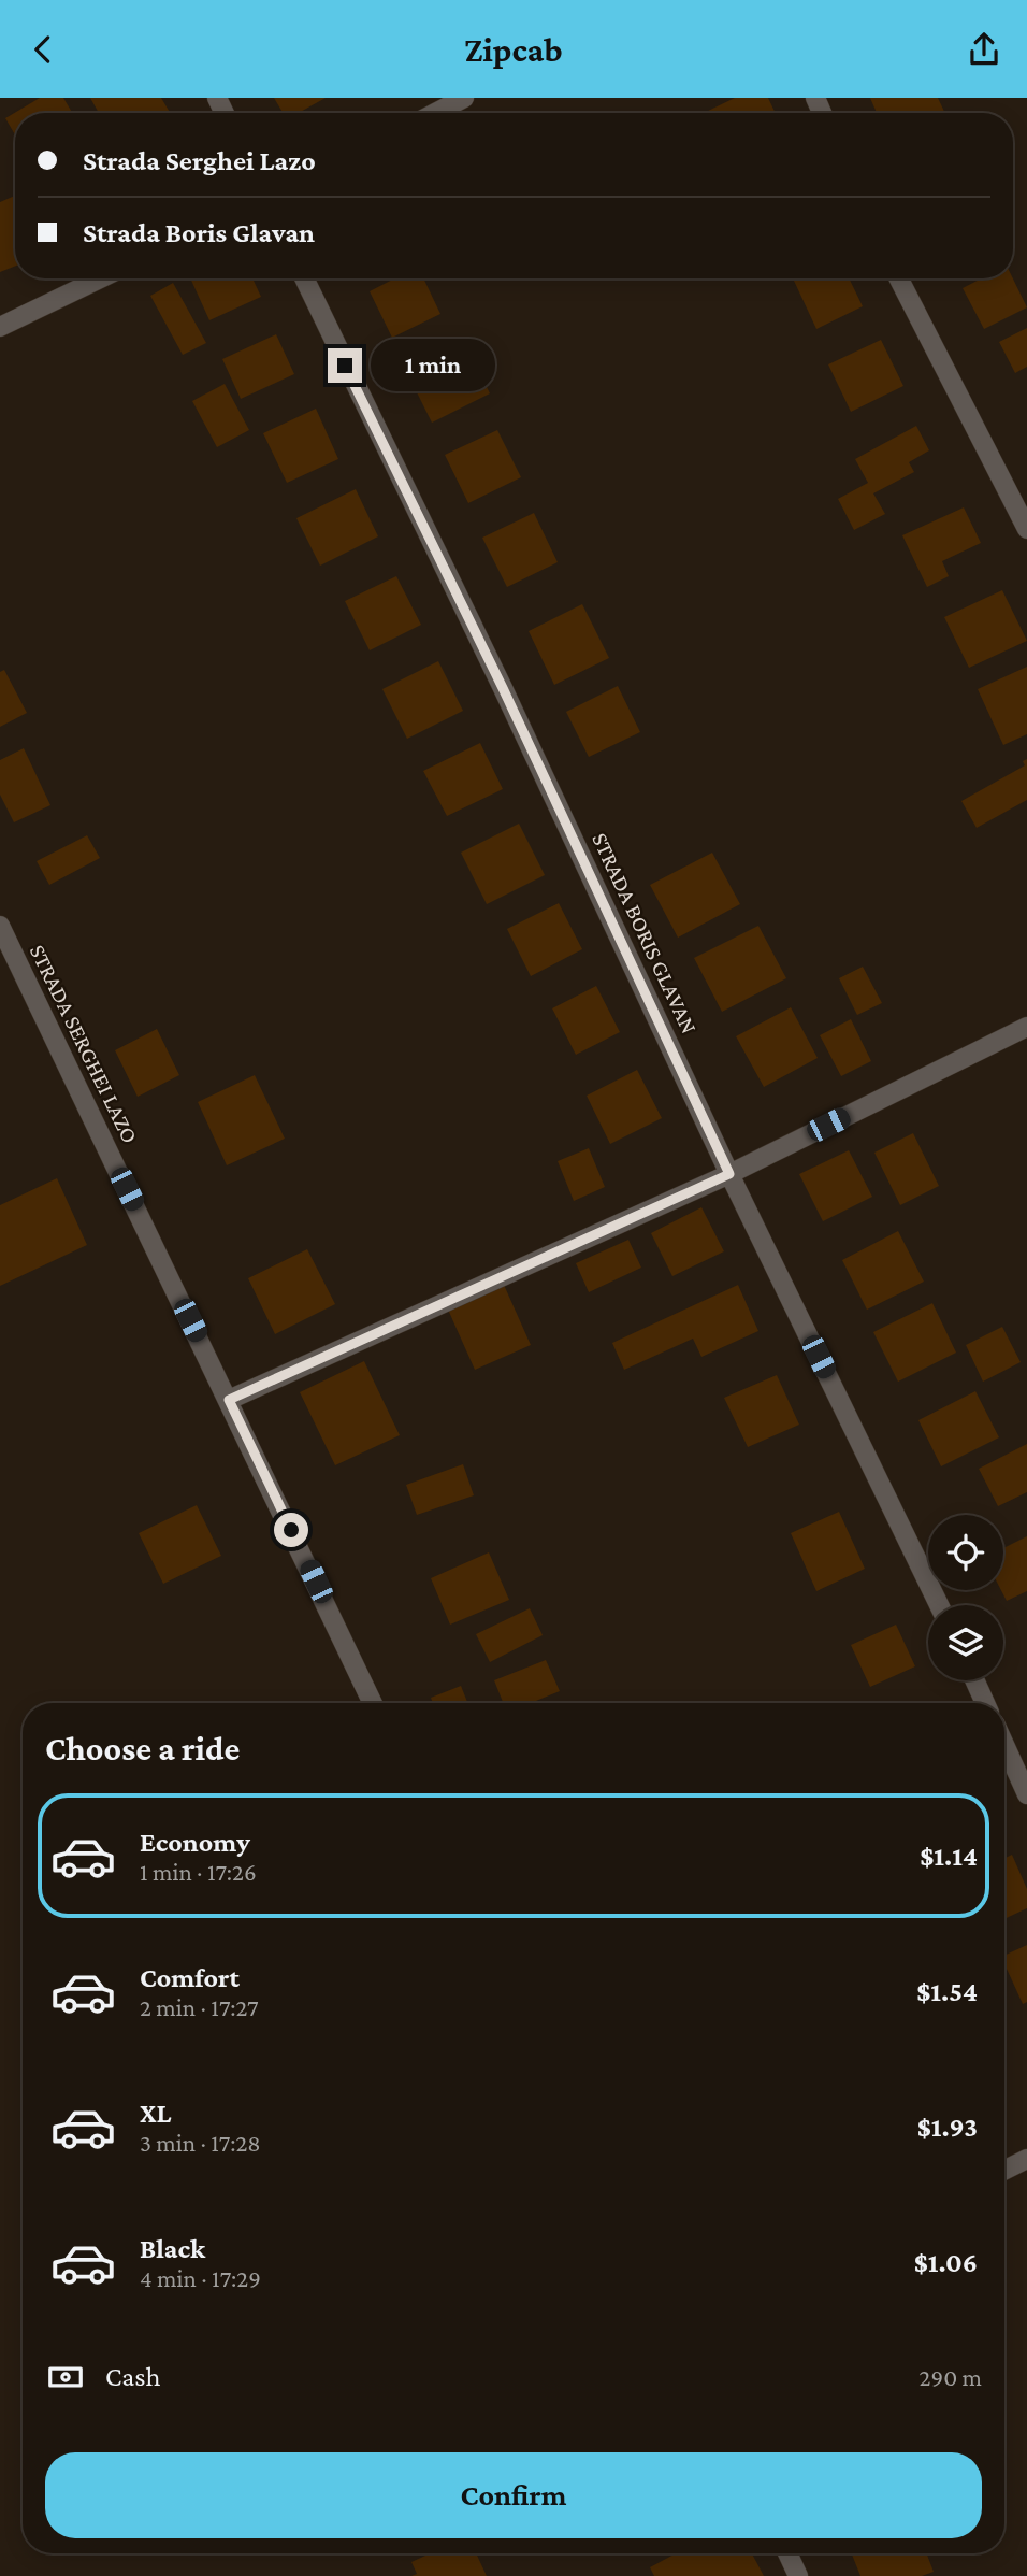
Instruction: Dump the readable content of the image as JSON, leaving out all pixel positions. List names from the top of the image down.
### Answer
{
  "streets": {
    "street": ["STRADA BORIS GLAVAN", "STRADA SERGHEI LAZO"]
  },
  "page": {
    "header": "Zipcab",
    "banner": ["Strada Serghei Lazo", "Strada Boris Glavan"],
    "bubble": "1 min",
    "heading": "Choose a ride",
    "list": [
      {
        "name": "Economy",
        "note": "1 min · 17:26",
        "value": "$1.14"
      },
      {
        "name": "Comfort",
        "note": "2 min · 17:27",
        "value": "$1.54"
      },
      {
        "name": "XL",
        "note": "3 min · 17:28",
        "value": "$1.93"
      },
      {
        "name": "Black",
        "note": "4 min · 17:29",
        "value": "$1.06"
      }
    ],
    "pay": ["Cash", "290 m"],
    "buttons": "Confirm"
  }
}
